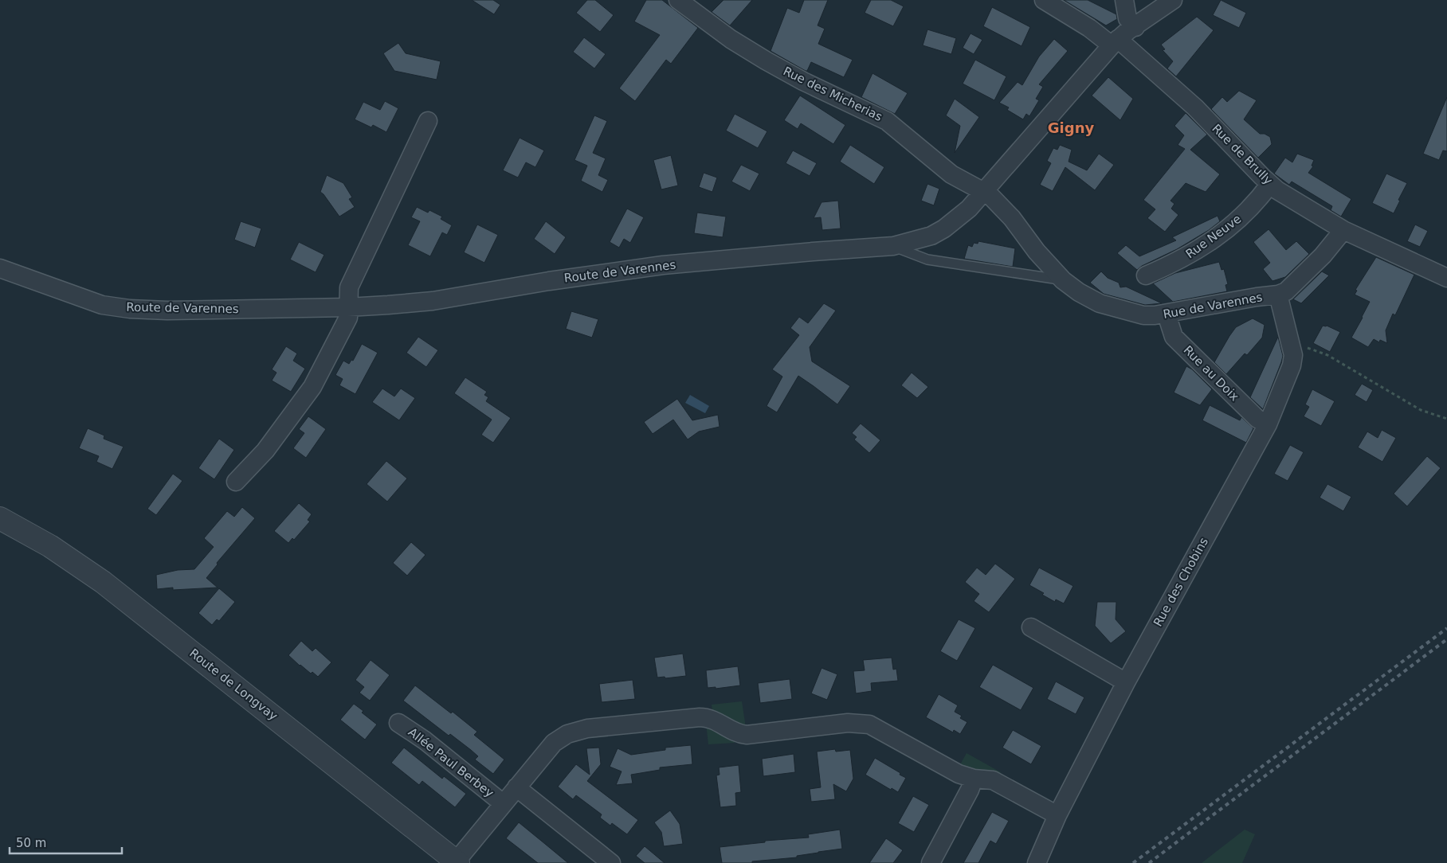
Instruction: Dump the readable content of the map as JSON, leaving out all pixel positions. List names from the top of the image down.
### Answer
{
  "streets": {
    "street": [
      "Rue des Micherias",
      "Rue de Brully",
      "Rue Neuve",
      "Route de Varennes",
      "Rue de Varennes",
      "Rue au Doix",
      "Rue des Chobins",
      "Route de Longvay",
      "Allée Paul Berbey"
    ]
  },
  "crossings": [
    ["Rue des Micherias", "Route de Varennes"],
    ["Rue des Micherias", "Rue de Varennes"],
    ["Rue de Brully", "Rue Neuve"],
    ["Rue de Brully", "Route de Varennes"],
    ["Rue de Brully", "Rue de Varennes"],
    ["Route de Varennes", "Rue de Varennes"],
    ["Rue de Varennes", "Rue au Doix"],
    ["Rue de Varennes", "Rue des Chobins"],
    ["Rue au Doix", "Rue des Chobins"]
  ],
  "districts": ["Gigny"],
  "scale_bar": "50 m"
}
